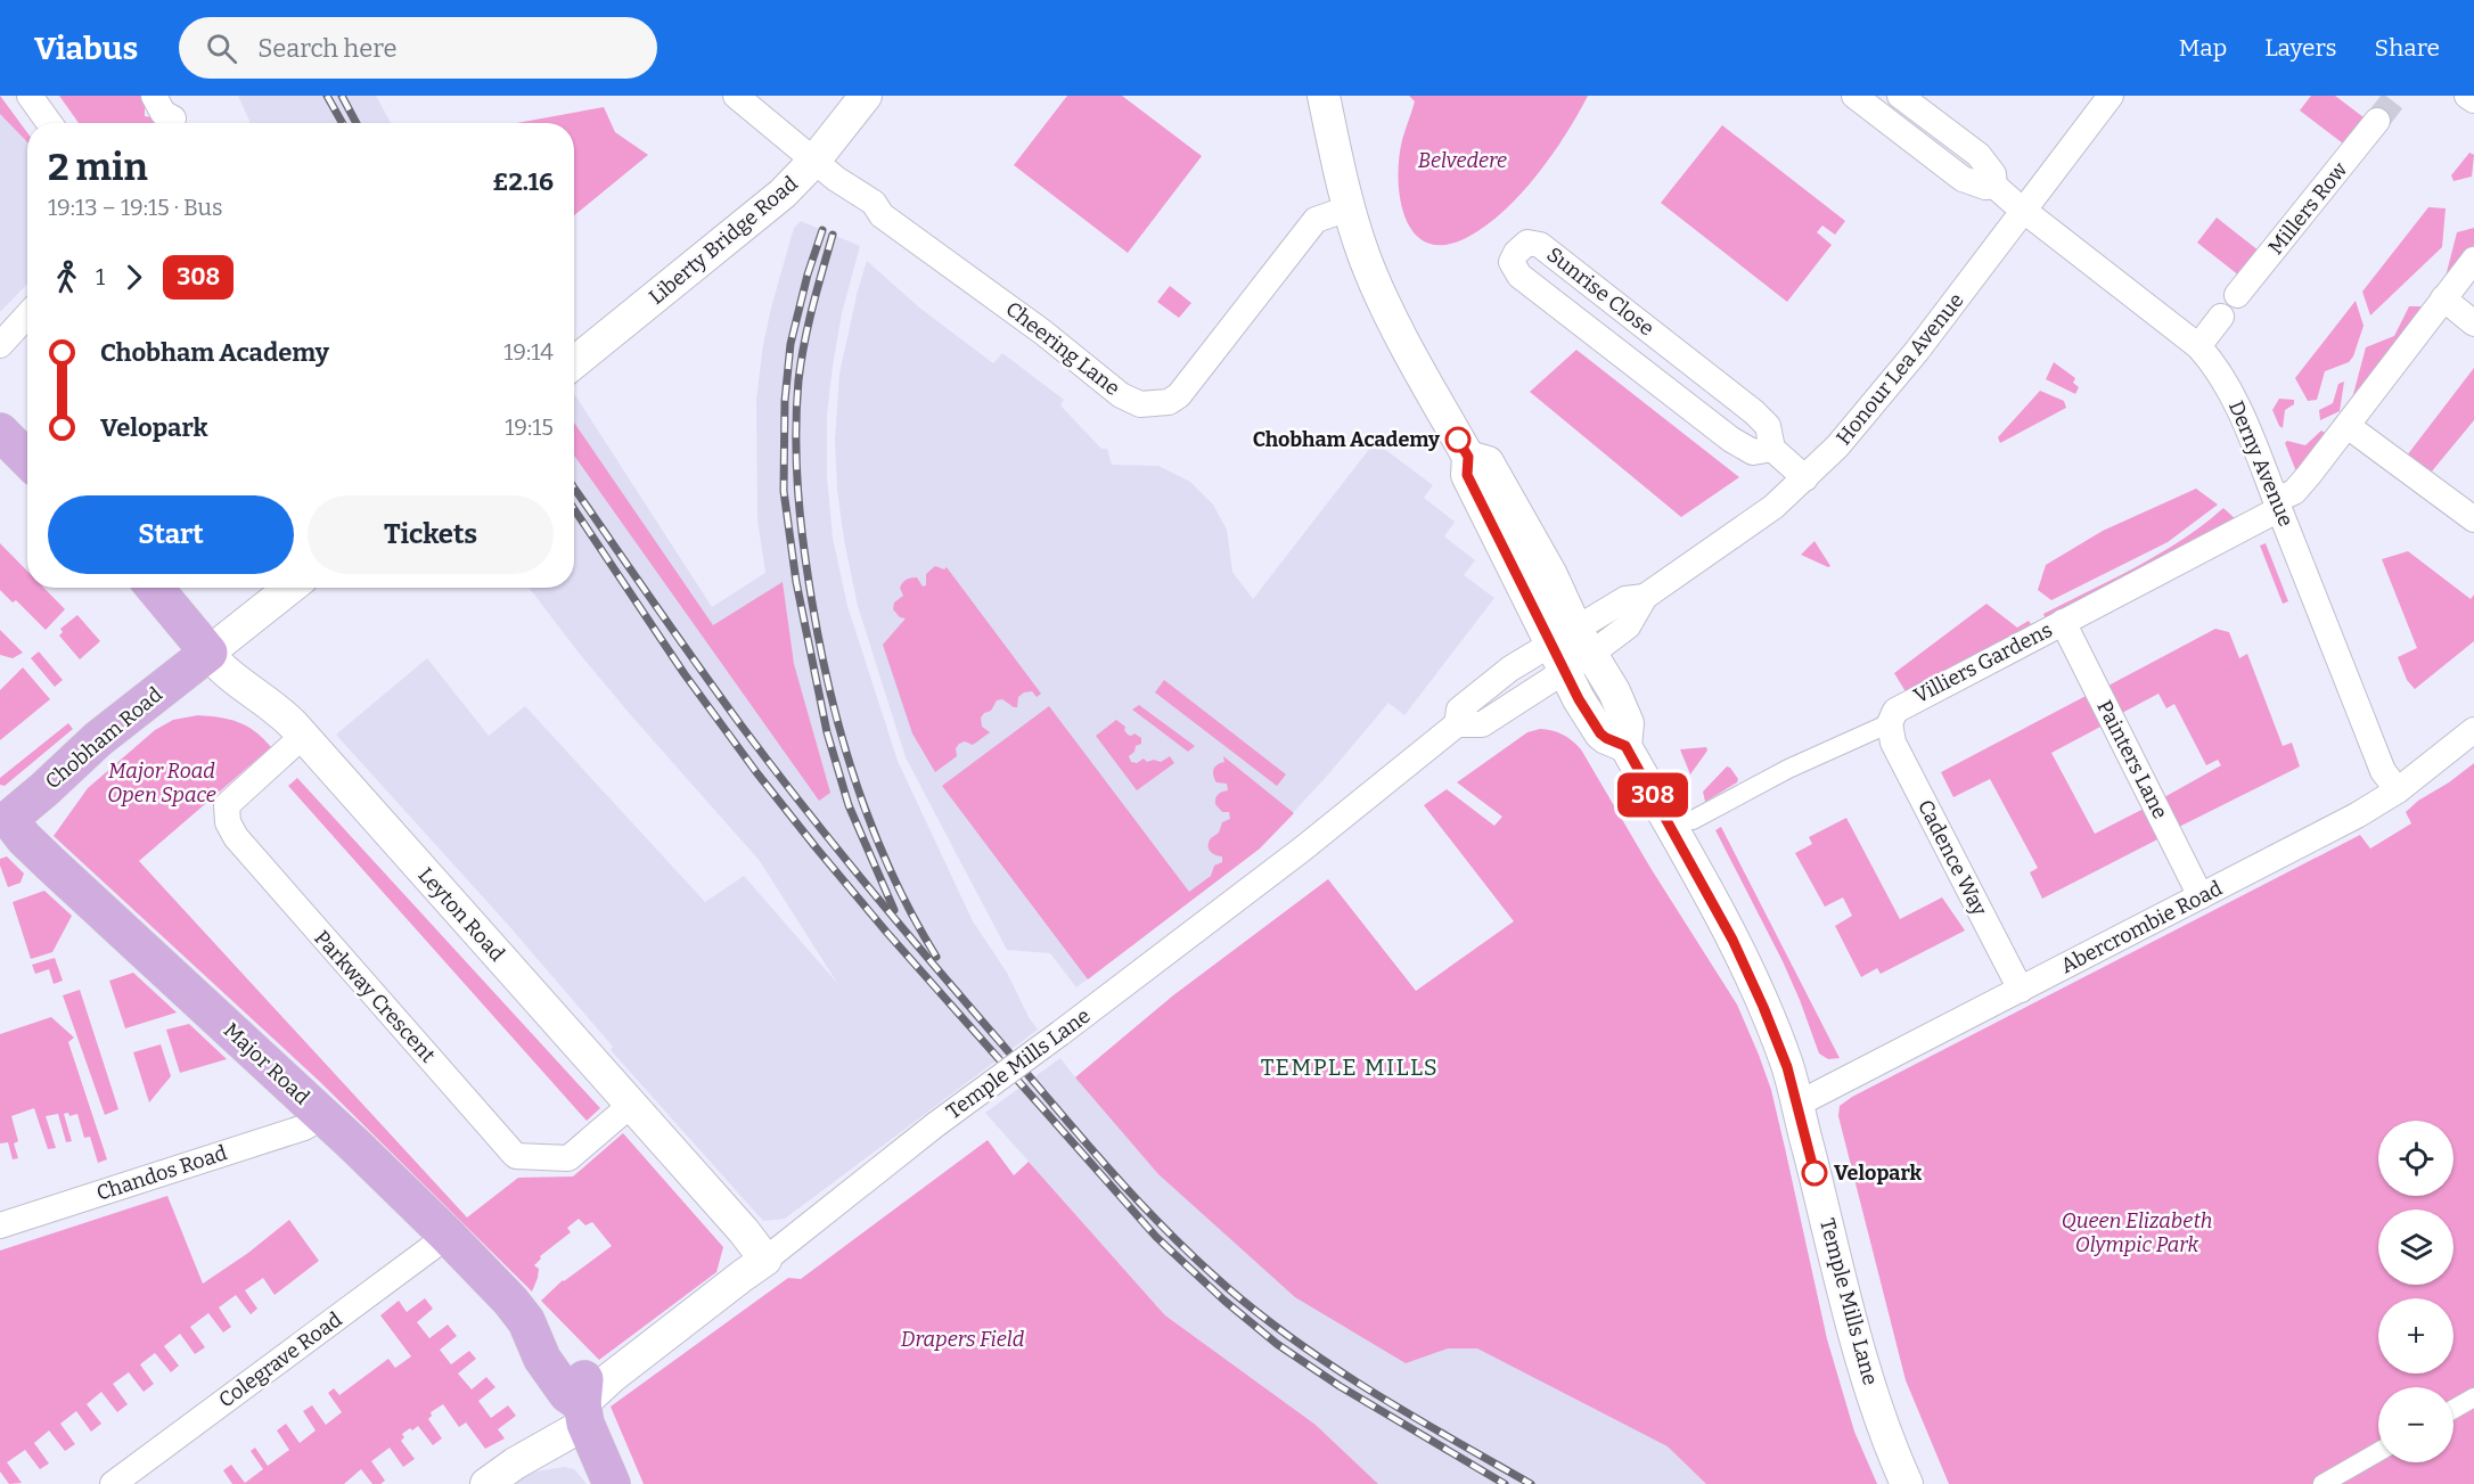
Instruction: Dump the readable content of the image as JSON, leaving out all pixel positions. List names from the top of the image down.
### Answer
{
  "streets": {
    "main road": ["Chobham Road", "Leyton Road", "Major Road"],
    "street": [
      "Millers Row",
      "Liberty Bridge Road",
      "Sunrise Close",
      "Cheering Lane",
      "Honour Lea Avenue",
      "Derny Avenue",
      "Villiers Gardens",
      "Painters Lane",
      "Cadence Way",
      "Abercrombie Road",
      "Parkway Crescent",
      "Temple Mills Lane",
      "Chandos Road",
      "Colegrave Road"
    ]
  },
  "crossings": [
    ["Liberty Bridge Road", "Cheering Lane"],
    ["Sunrise Close", "Honour Lea Avenue"],
    ["Honour Lea Avenue", "Derny Avenue"],
    ["Honour Lea Avenue", "Temple Mills Lane"],
    ["Derny Avenue", "Villiers Gardens"],
    ["Derny Avenue", "Abercrombie Road"],
    ["Villiers Gardens", "Painters Lane"],
    ["Villiers Gardens", "Cadence Way"],
    ["Chobham Road", "Leyton Road"],
    ["Chobham Road", "Major Road"],
    ["Painters Lane", "Abercrombie Road"],
    ["Cadence Way", "Abercrombie Road"],
    ["Leyton Road", "Parkway Crescent"],
    ["Leyton Road", "Temple Mills Lane"],
    ["Abercrombie Road", "Temple Mills Lane"],
    ["Major Road", "Temple Mills Lane"],
    ["Major Road", "Chandos Road"],
    ["Major Road", "Colegrave Road"]
  ],
  "districts": ["TEMPLE MILLS"],
  "parks": [
    "Belvedere",
    "Major Road Open Space",
    "Queen Elizabeth Olympic Park",
    "Drapers Field"
  ],
  "places": ["Chobham Academy", "Velopark"],
  "lines": ["bus line 308"],
  "page": {
    "header": "Viabus",
    "search": "Search here",
    "nav": ["Map", "Layers", "Share"],
    "on_map": "308",
    "heading": ["2 min", "19:13 – 19:15 · Bus", "£2.16"],
    "legs": ["1", "308"],
    "list": [
      {
        "name": "Chobham Academy",
        "value": "19:14"
      },
      {
        "name": "Velopark",
        "value": "19:15"
      }
    ],
    "buttons": ["Start", "Tickets"],
    "map_buttons": ["+", "−"]
  }
}
